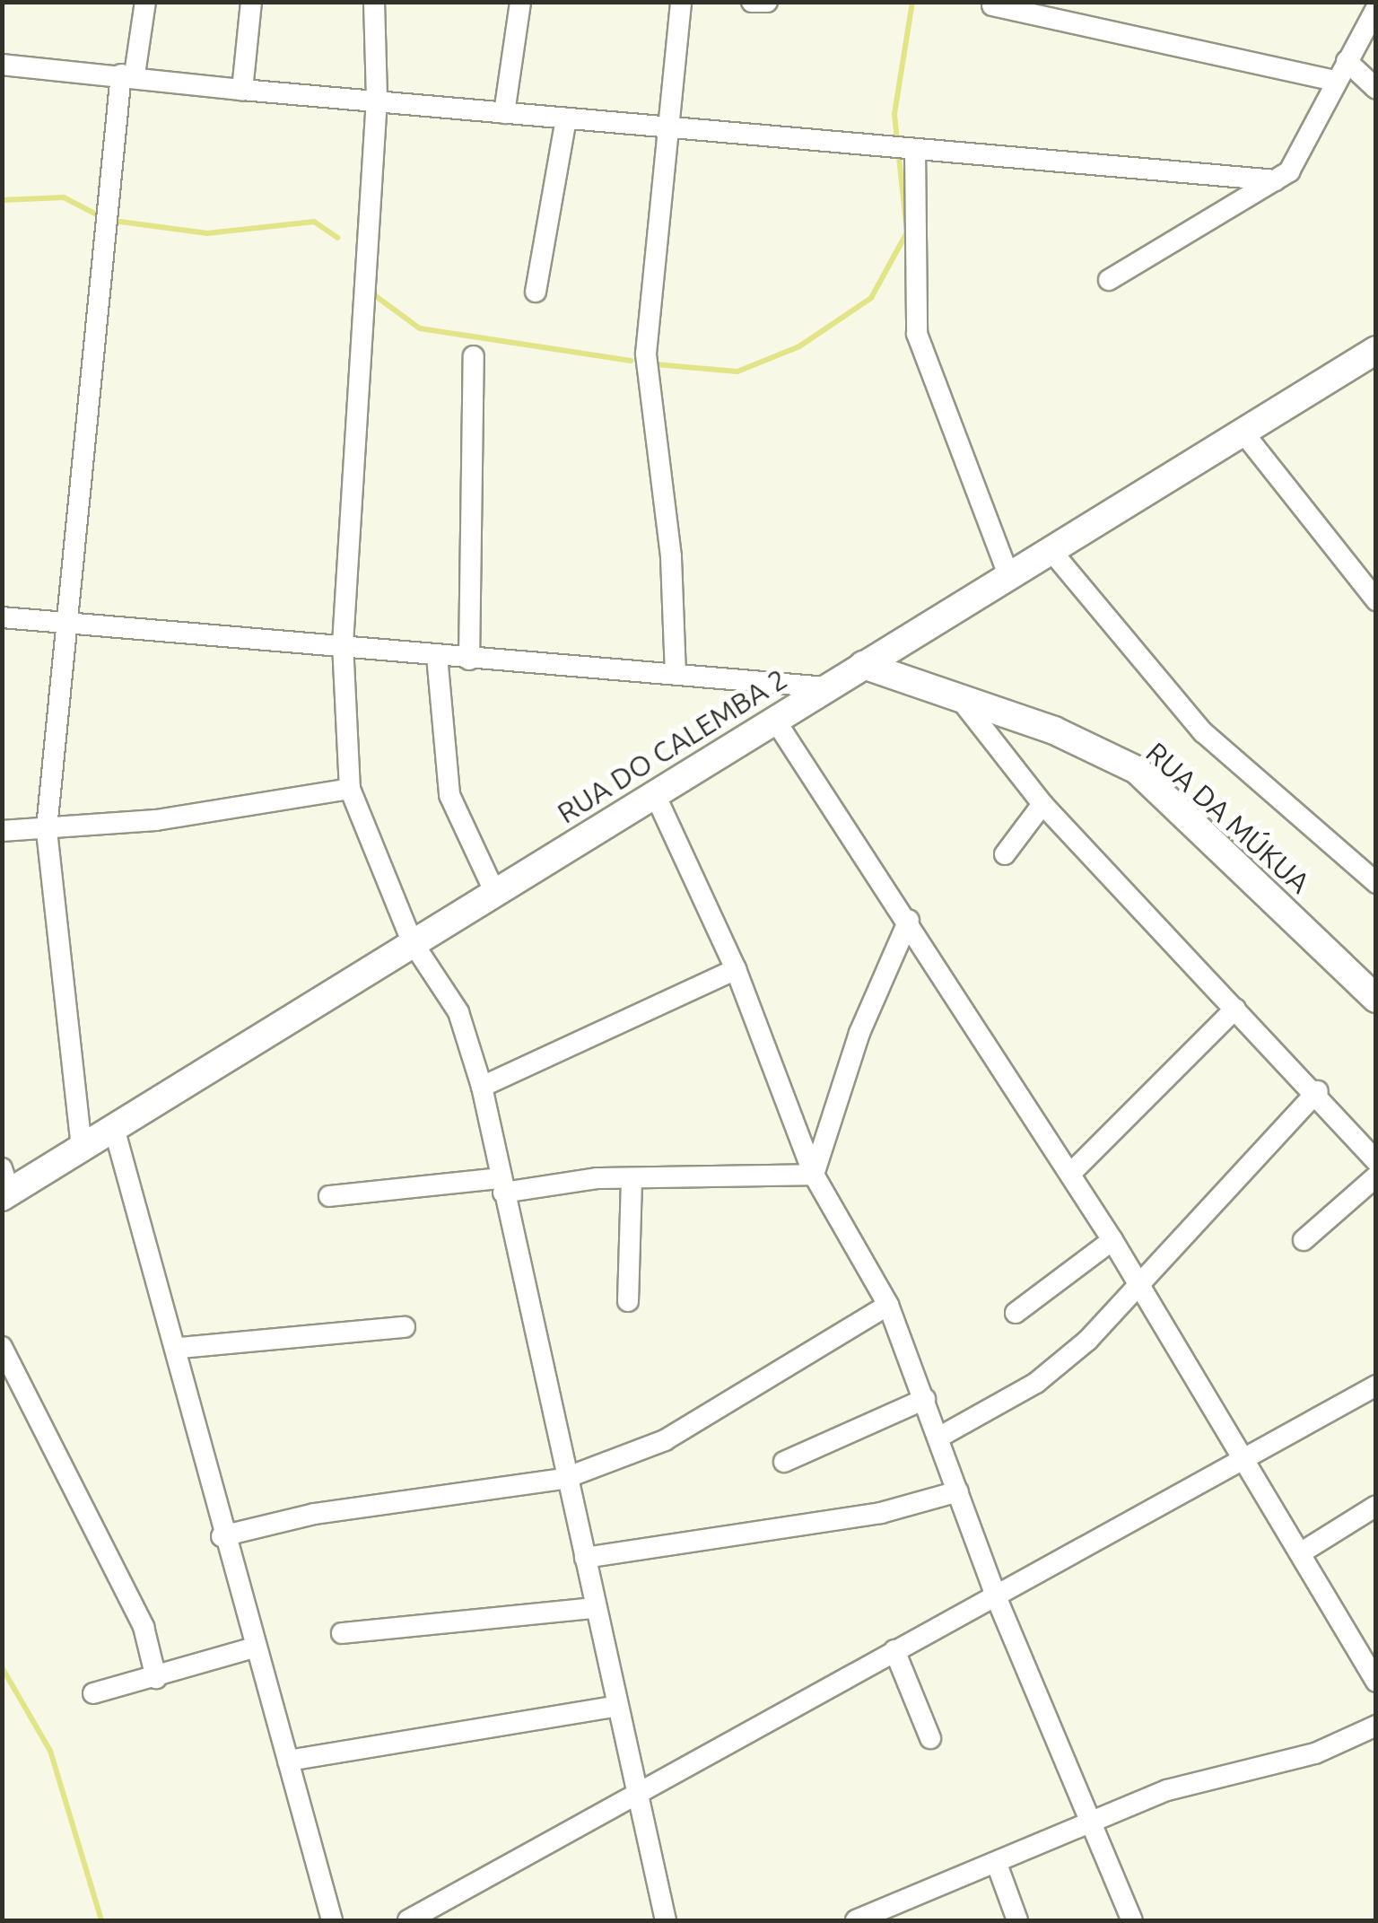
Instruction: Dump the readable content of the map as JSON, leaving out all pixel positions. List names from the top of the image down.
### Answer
{
  "streets": {
    "main road": ["RUA DO CALEMBA 2", "RUA DA MÚKUA"]
  },
  "crossings": [
    ["RUA DO CALEMBA 2", "RUA DA MÚKUA"]
  ]
}
